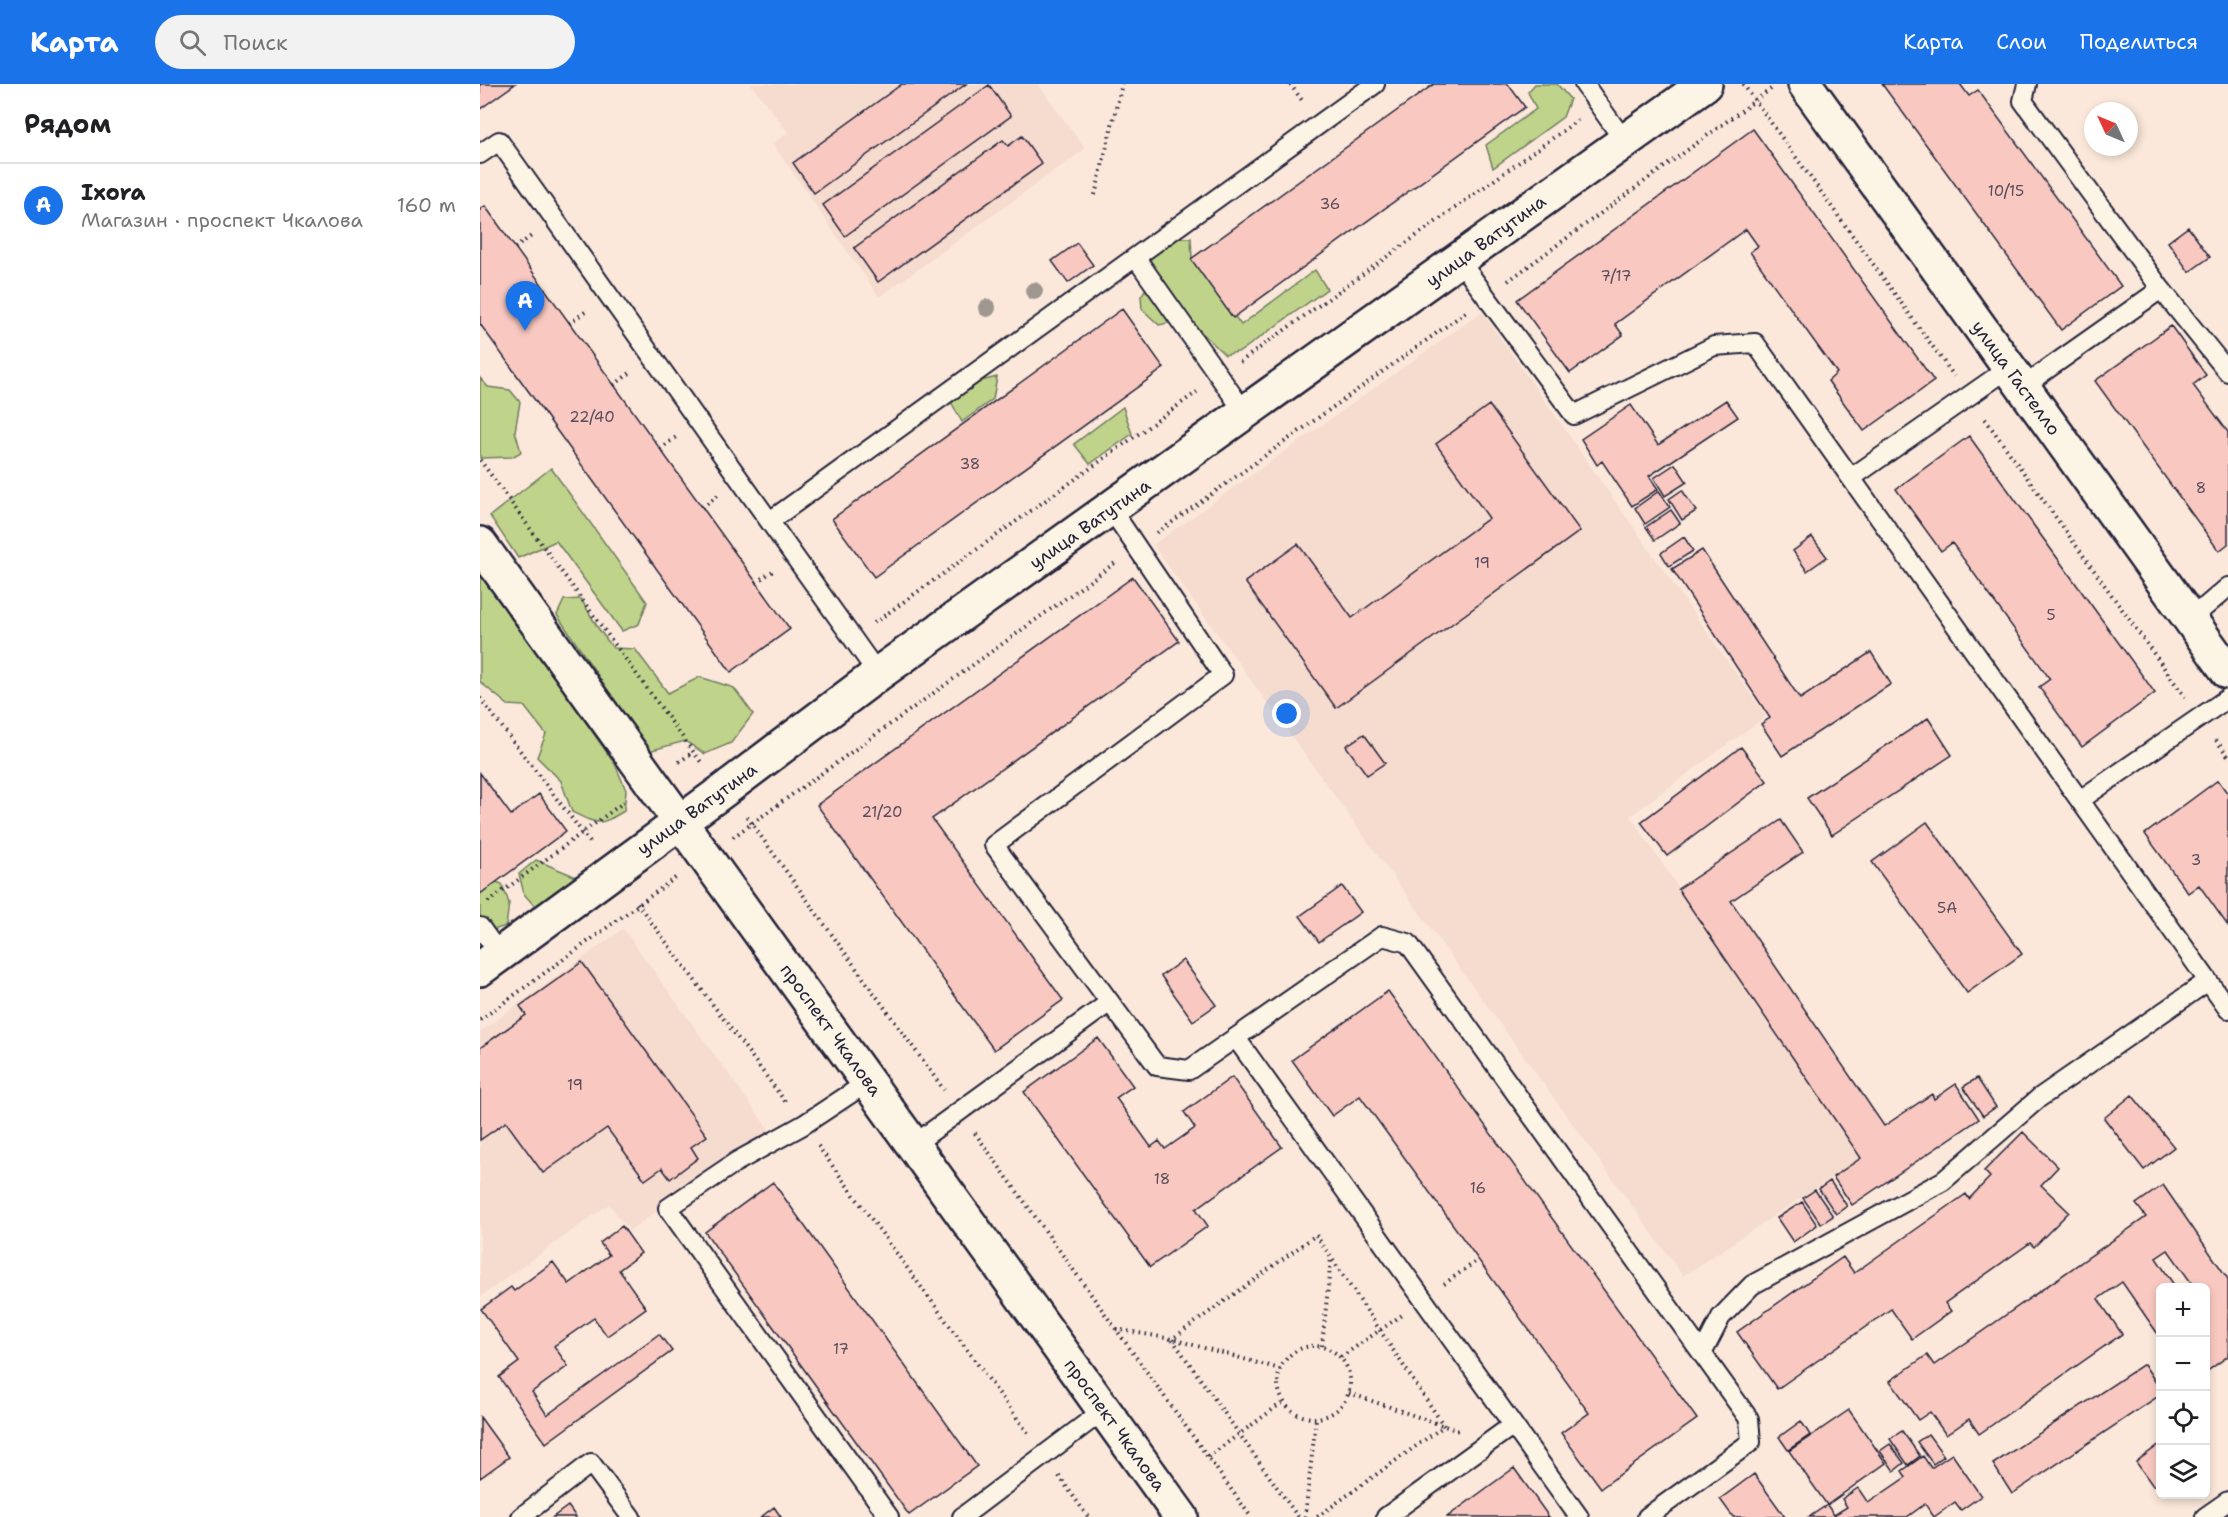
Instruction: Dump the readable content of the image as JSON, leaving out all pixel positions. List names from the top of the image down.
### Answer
{
  "streets": {
    "street": ["улица Ватутина", "улица Гастелло", "проспект Чкалова"]
  },
  "crossings": [
    ["улица Ватутина", "проспект Чкалова"]
  ],
  "house_numbers": [
    "10/15",
    "36",
    "7/17",
    "22/40",
    "38",
    "8",
    "19",
    "5",
    "21/20",
    "3",
    "5А",
    "19",
    "18",
    "16",
    "17"
  ],
  "north": "top left",
  "page": {
    "header": "Карта",
    "search": "Поиск",
    "nav": ["Карта", "Слои", "Поделиться"],
    "heading": "Рядом",
    "list": [
      {
        "mark": "A",
        "name": "Ixora",
        "note": "Магазин · проспект Чкалова",
        "value": "160 m"
      }
    ],
    "pins": "A",
    "map_buttons": ["+", "−"]
  }
}
